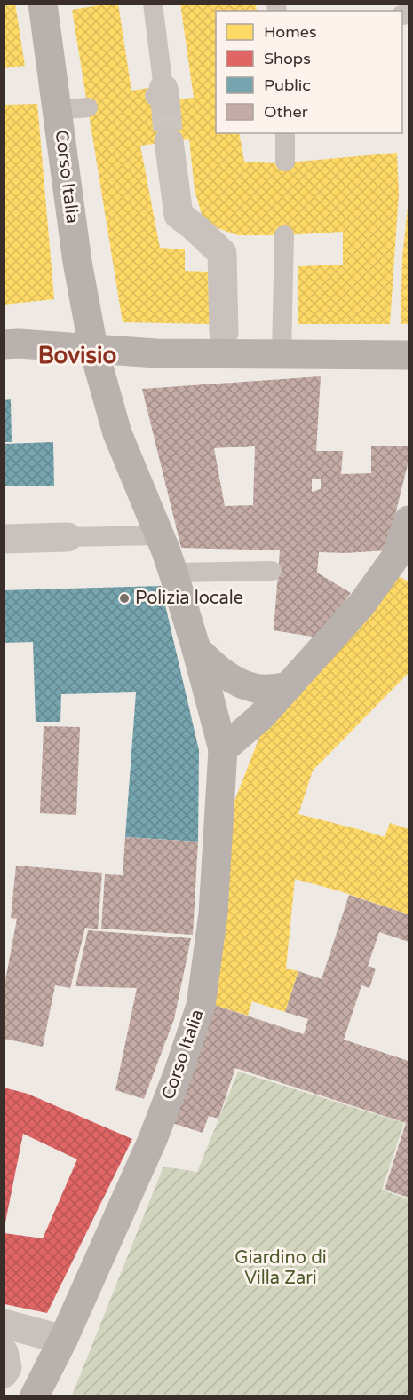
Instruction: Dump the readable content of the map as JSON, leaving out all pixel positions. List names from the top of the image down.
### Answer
{
  "streets": {
    "street": ["Corso Italia"]
  },
  "districts": ["Bovisio"],
  "parks": ["Giardino di Villa Zari"],
  "places": ["Polizia locale"],
  "legend": [
    "Homes",
    "Shops",
    "Public",
    "Other"
  ]
}
